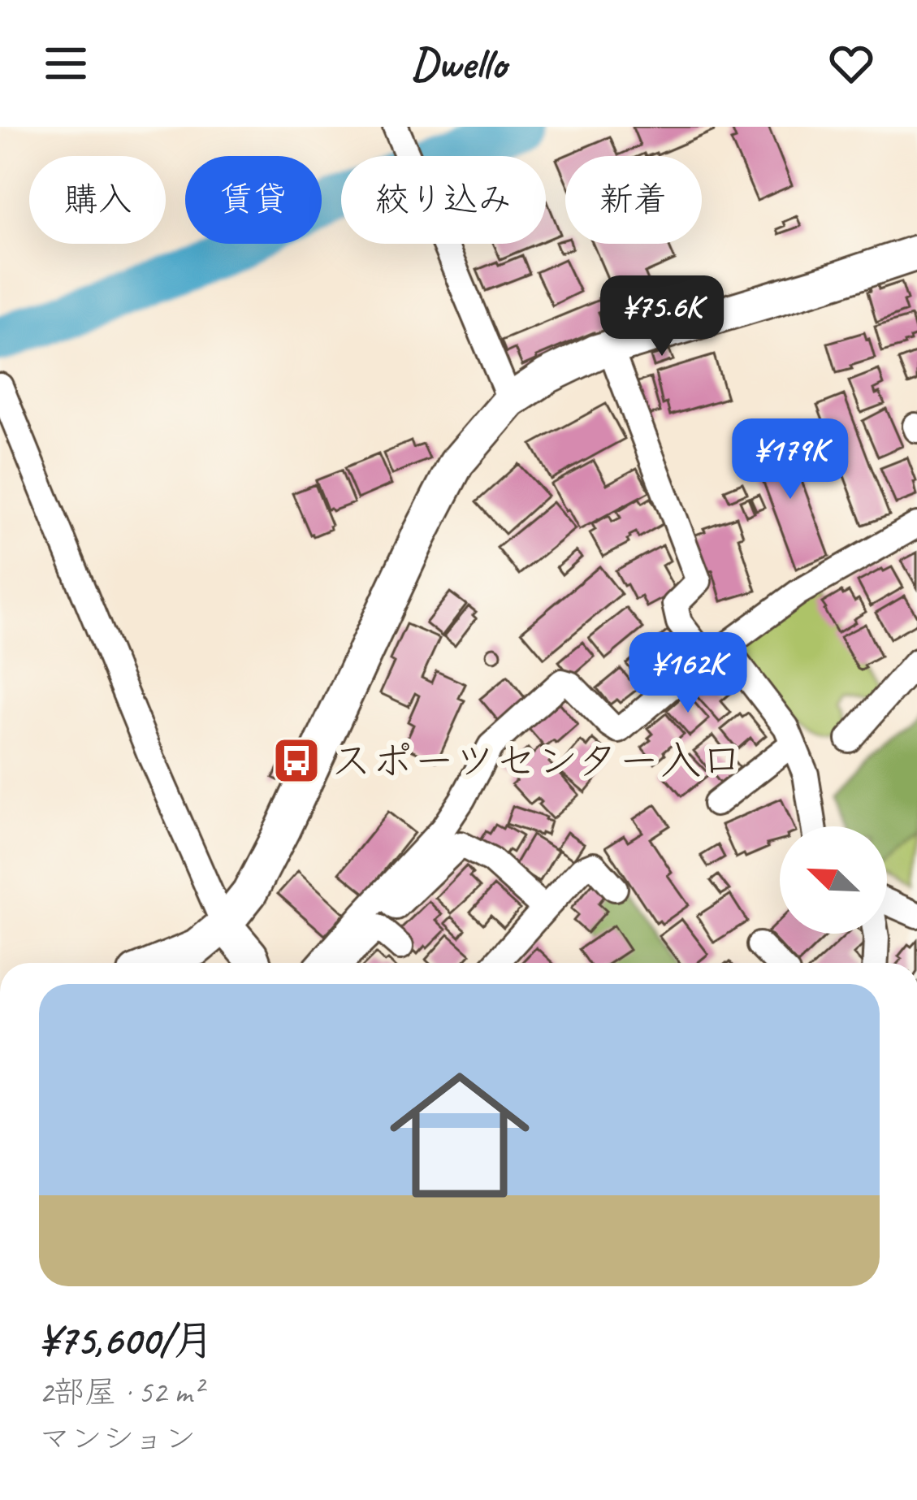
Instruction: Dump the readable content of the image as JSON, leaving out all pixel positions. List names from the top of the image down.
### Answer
{
  "places": {
    "bus stop": ["スポーツセンター入口"]
  },
  "north": "top left",
  "page": {
    "header": "Dwello",
    "chip": [
      "購入",
      "賃貸",
      "絞り込み",
      "新着"
    ],
    "price": ["¥75.6K", "¥179K", "¥162K"],
    "list": [
      {
        "name": "¥75,600/月",
        "note": "2部屋 · 52 m² · マンション"
      }
    ]
  }
}
